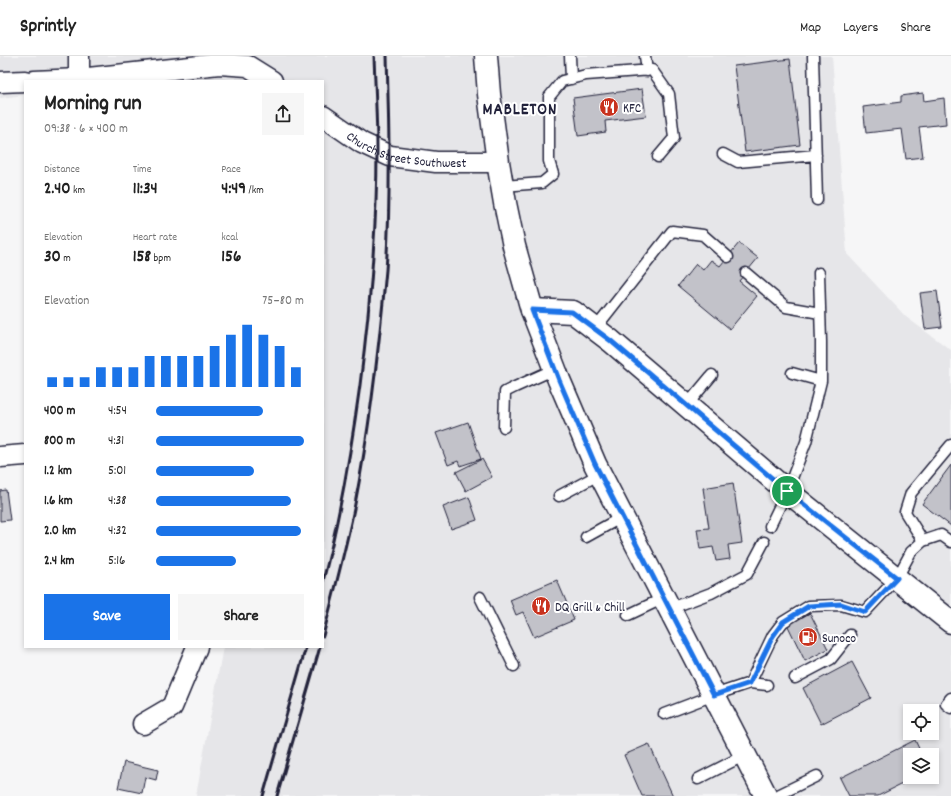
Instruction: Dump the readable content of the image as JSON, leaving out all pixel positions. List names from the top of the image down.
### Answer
{
  "streets": {
    "street": ["Church Street Southwest"]
  },
  "districts": ["MABLETON"],
  "places": {
    "restaurant": ["KFC", "DQ Grill & Chill"],
    "fuel station": ["Sunoco"]
  },
  "page": {
    "header": "Sprintly",
    "nav": ["Map", "Layers", "Share"],
    "heading": ["Morning run", "09:38 · 6 × 400 m"],
    "stats": [
      ["Distance", "2.40 km"],
      ["Time", "11:34"],
      ["Pace", "4:49 /km"],
      ["Elevation", "30 m"],
      ["Heart rate", "158 bpm"],
      ["kcal", "156"]
    ],
    "chart": ["Elevation", "75–80 m"],
    "list": [
      {
        "name": "400 m",
        "note": "4:54"
      },
      {
        "name": "800 m",
        "note": "4:31"
      },
      {
        "name": "1.2 km",
        "note": "5:01"
      },
      {
        "name": "1.6 km",
        "note": "4:38"
      },
      {
        "name": "2.0 km",
        "note": "4:32"
      },
      {
        "name": "2.4 km",
        "note": "5:16"
      }
    ],
    "buttons": ["Save", "Share"]
  }
}
